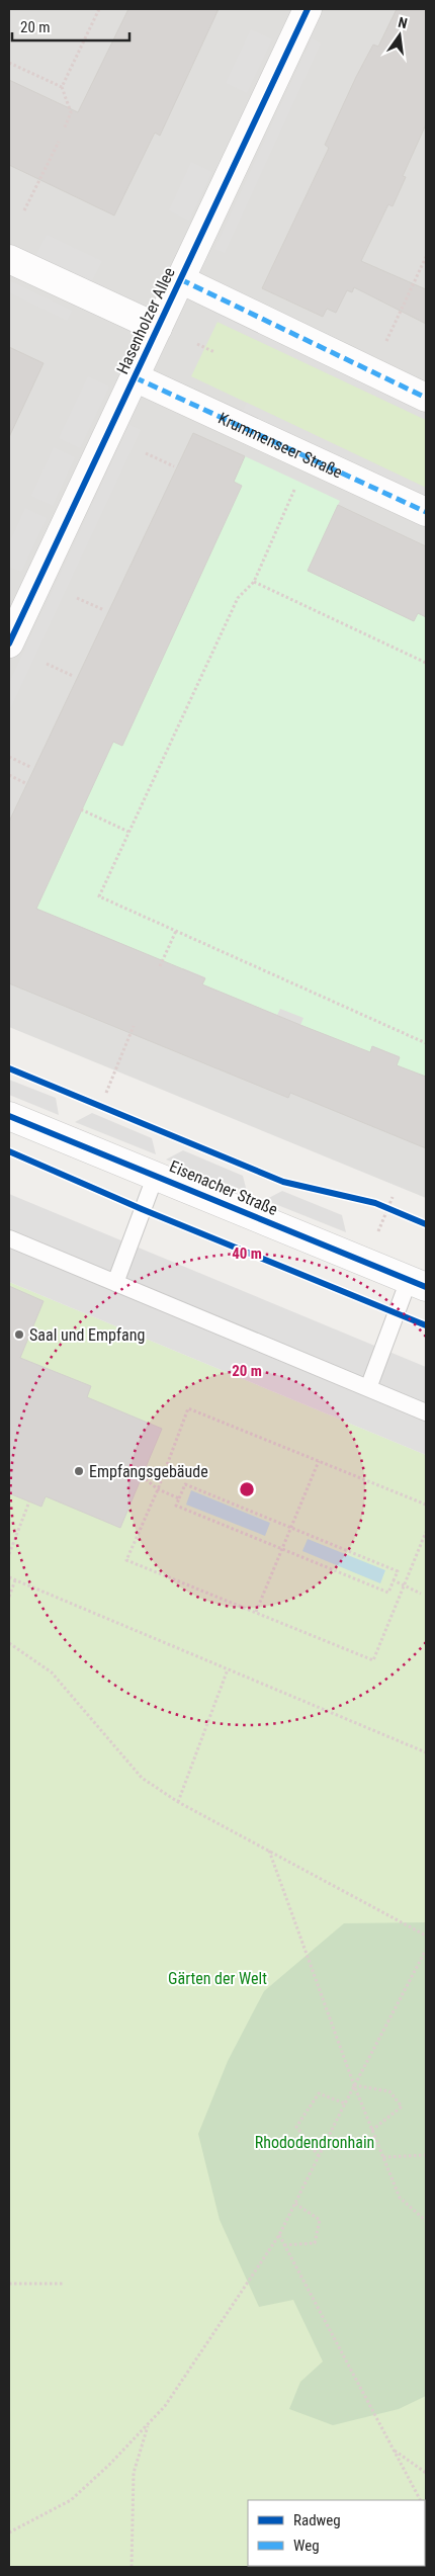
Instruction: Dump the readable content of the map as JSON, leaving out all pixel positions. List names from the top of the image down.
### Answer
{
  "streets": {
    "street": ["Hasenholzer Allee", "Krummenseer Straße", "Eisenacher Straße"]
  },
  "crossings": [
    ["Hasenholzer Allee", "Krummenseer Straße"]
  ],
  "parks": ["Gärten der Welt", "Rhododendronhain"],
  "places": ["Saal und Empfang", "Empfangsgebäude"],
  "legend": ["Radweg", "Weg"],
  "scale_bar": "20 m",
  "north": "top",
  "rings": ["40 m", "20 m"]
}
